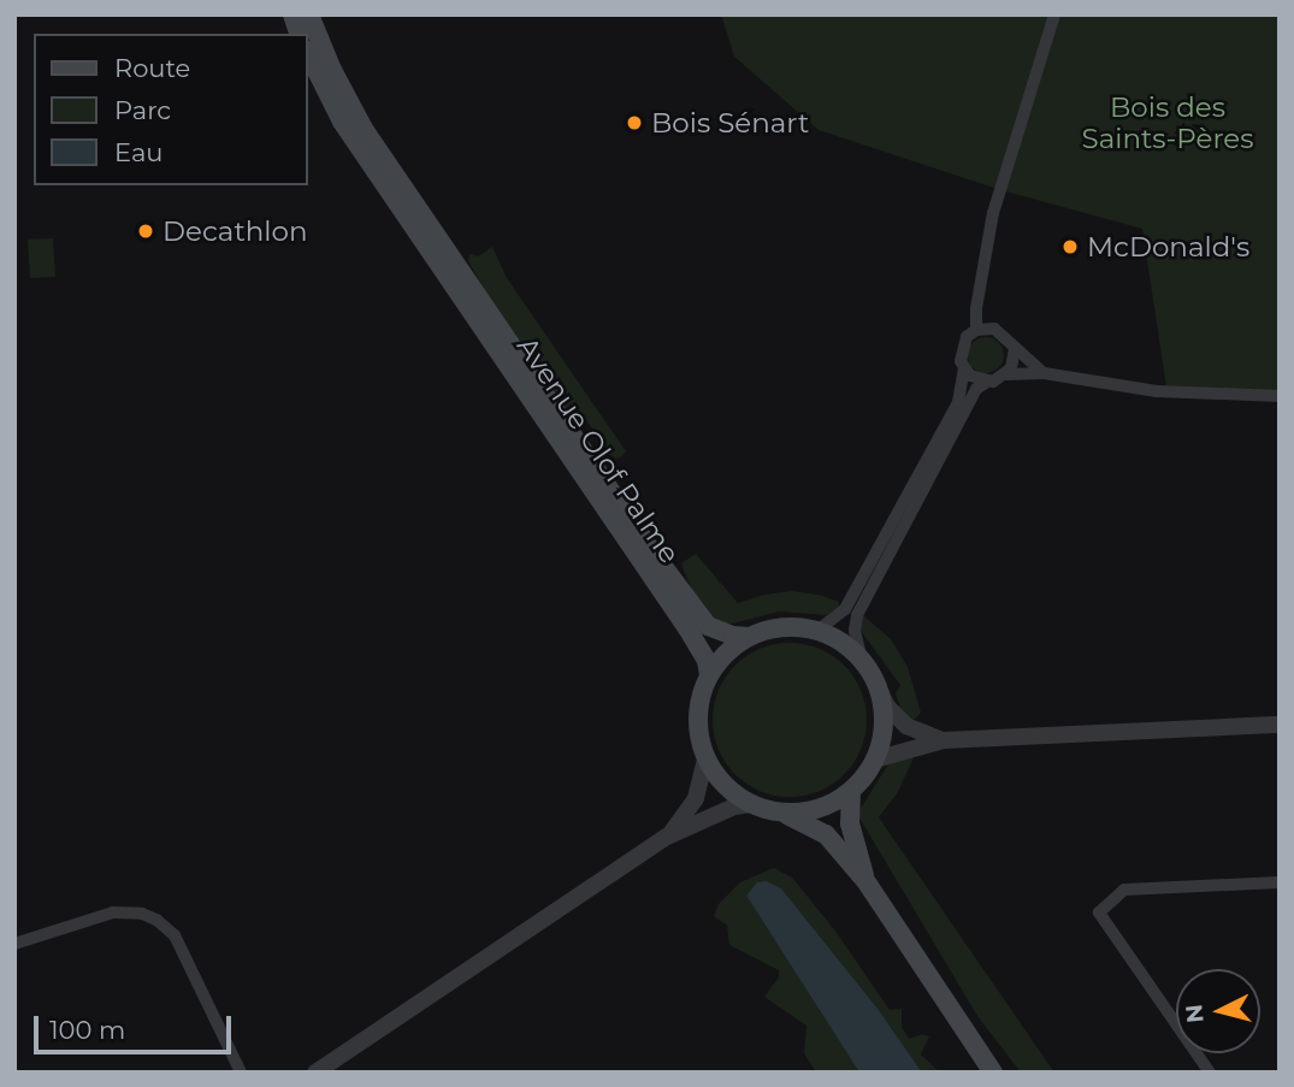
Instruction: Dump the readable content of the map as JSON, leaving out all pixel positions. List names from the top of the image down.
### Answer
{
  "streets": {
    "main road": ["Avenue Olof Palme"]
  },
  "parks": ["Bois des Saints-Pères"],
  "places": ["Bois Sénart", "Decathlon", "McDonald's"],
  "legend": ["Route", "Parc", "Eau"],
  "scale_bar": "100 m",
  "north": "left"
}
